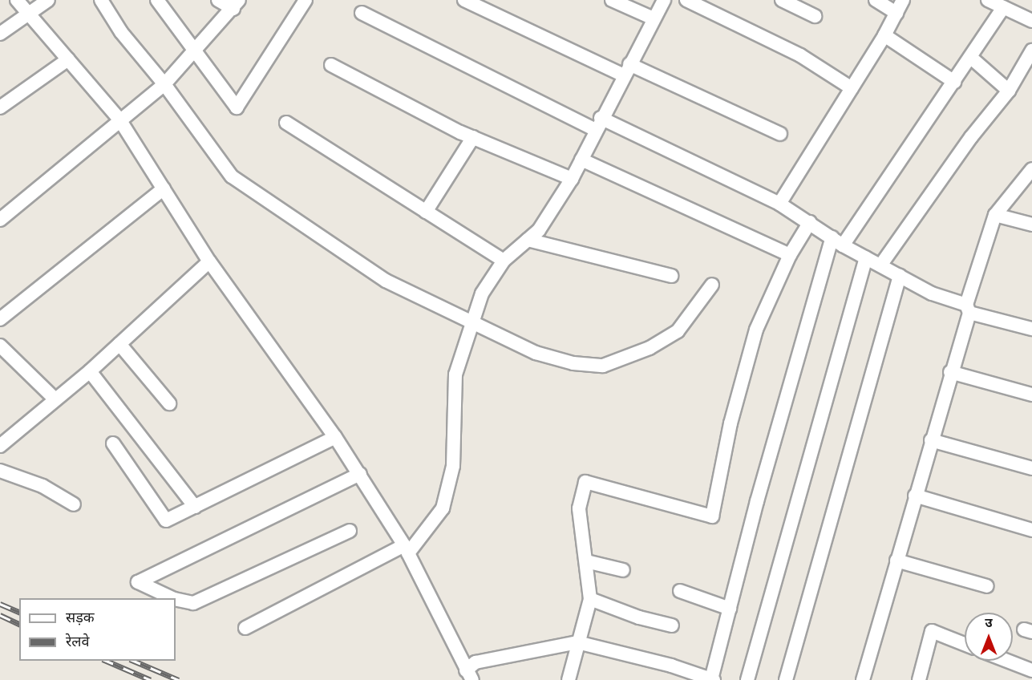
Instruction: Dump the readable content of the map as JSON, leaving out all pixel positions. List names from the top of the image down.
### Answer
{
  "legend": ["सड़क", "रेलवे"],
  "north": "top"
}
